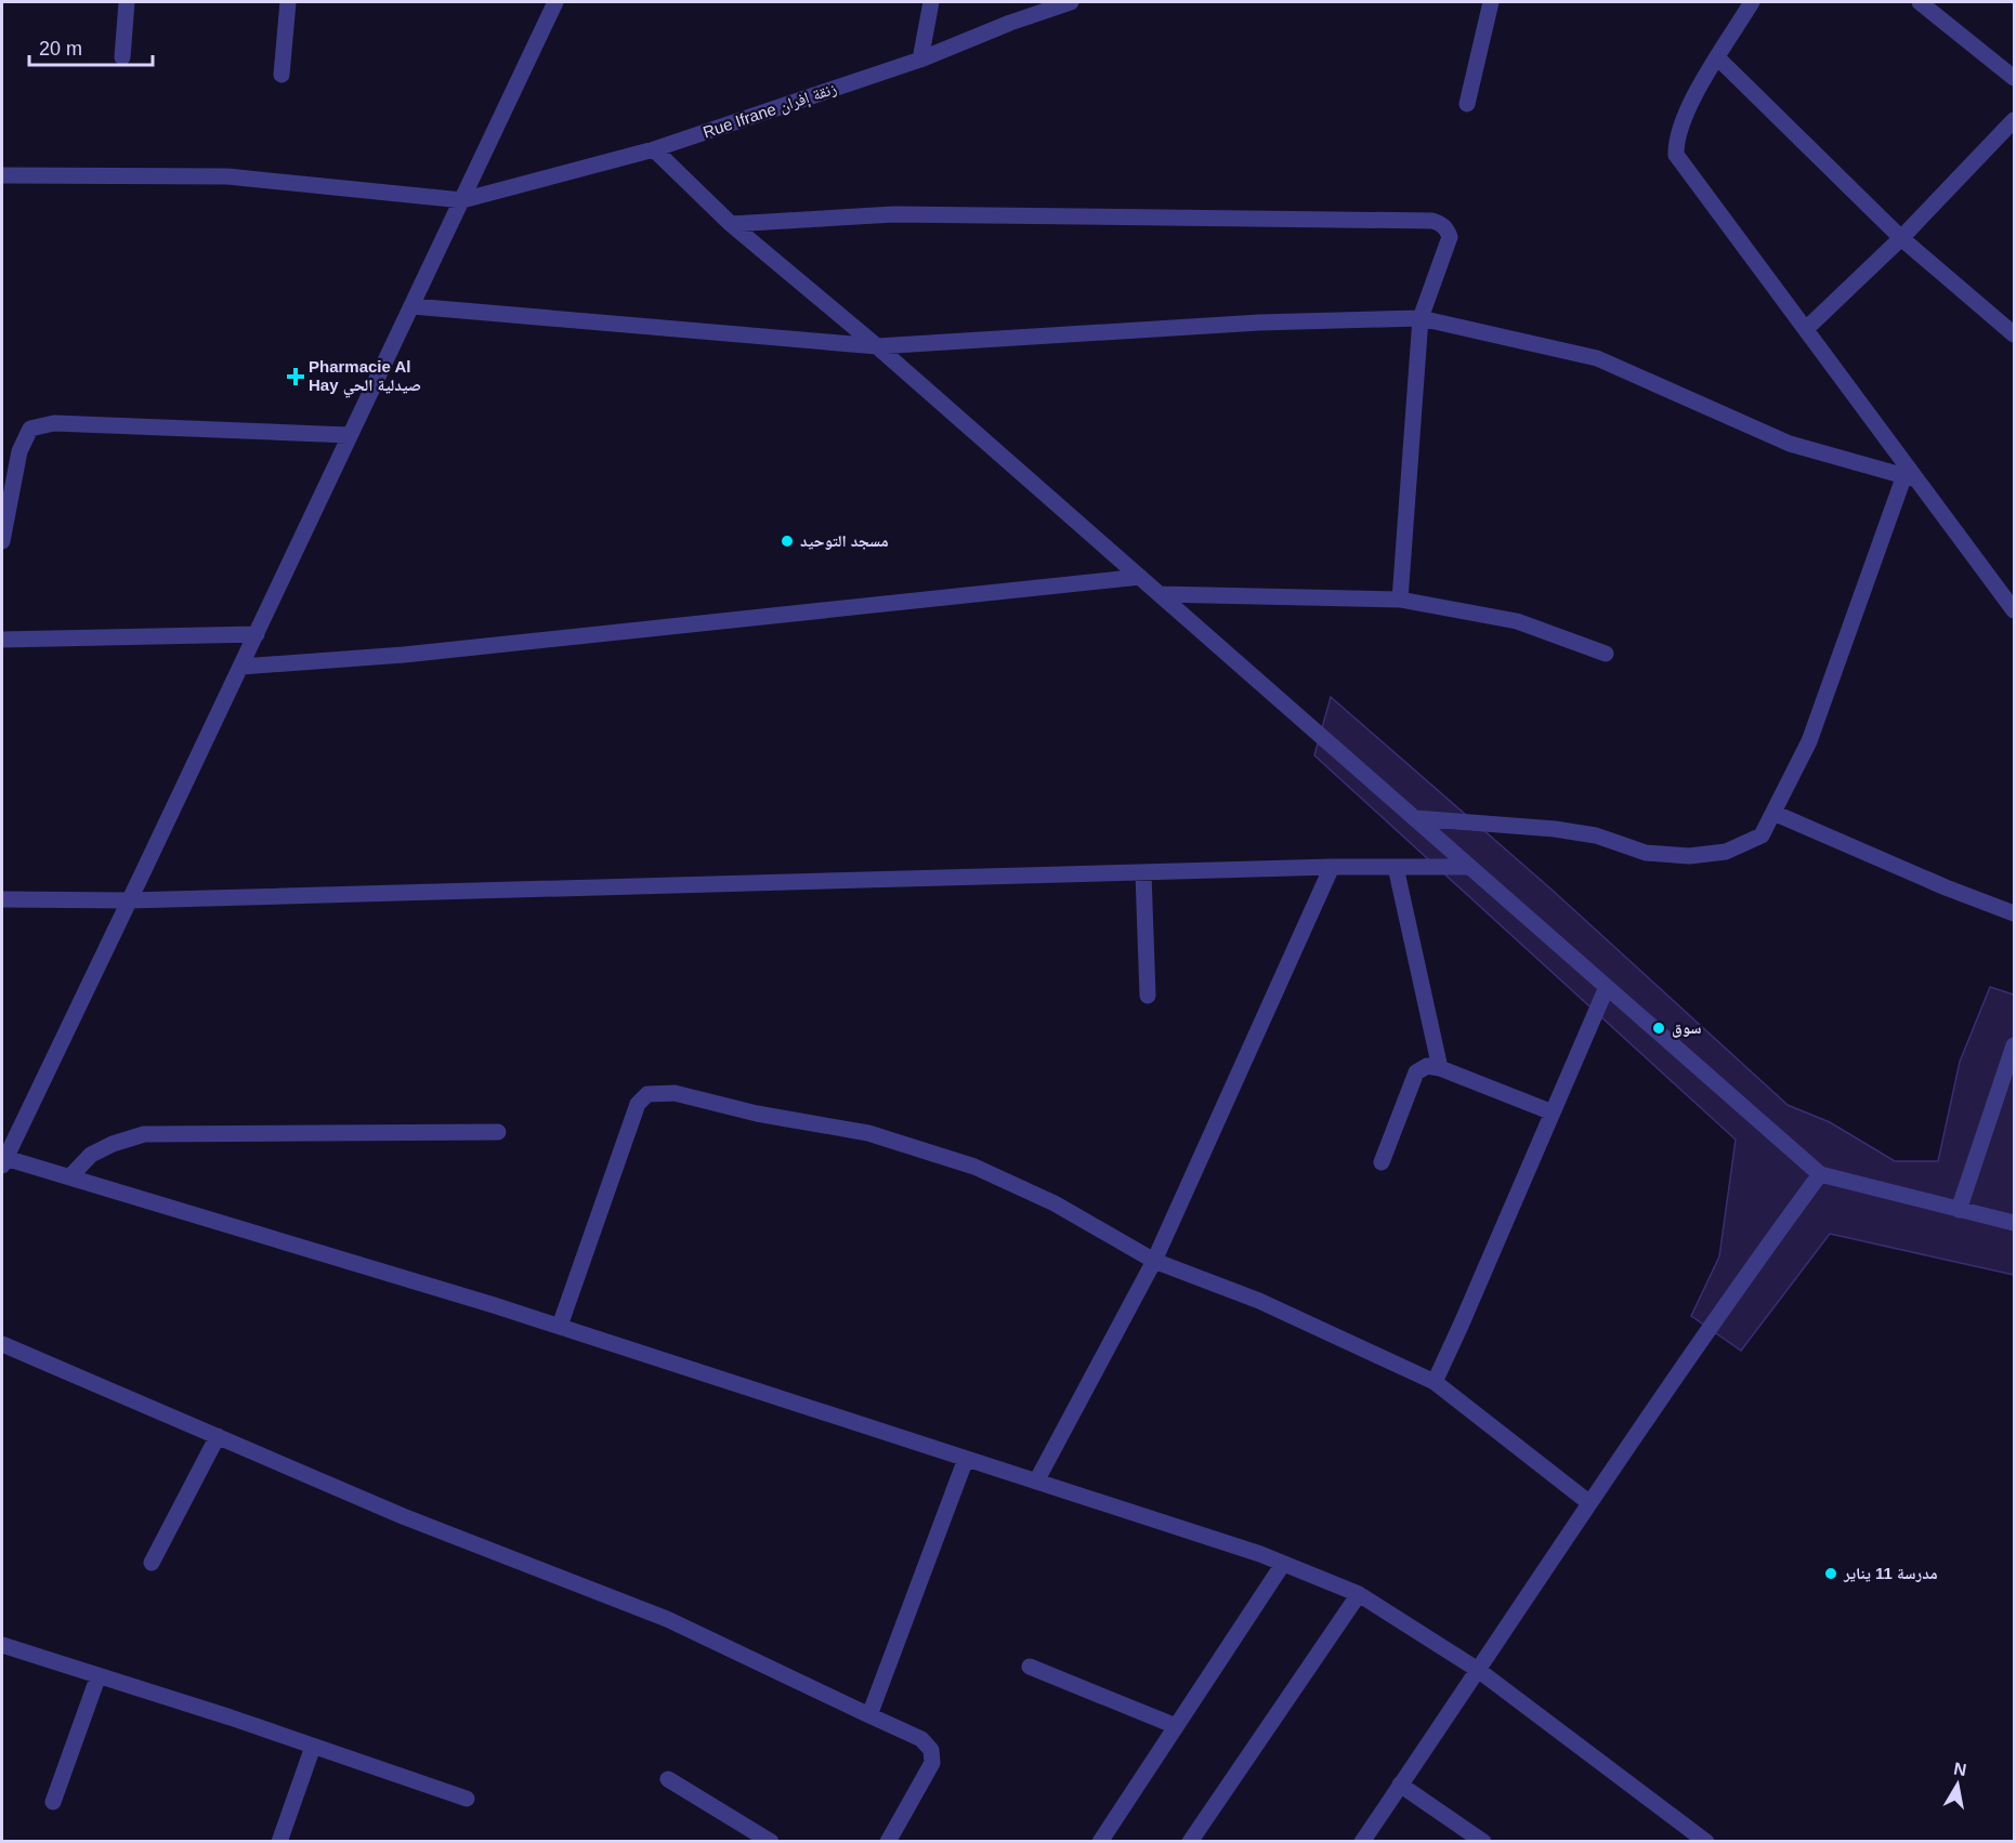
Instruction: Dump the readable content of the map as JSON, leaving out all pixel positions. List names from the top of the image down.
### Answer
{
  "streets": {
    "street": ["Rue Ifrane زنقة إفران"]
  },
  "places": {
    "health": ["Pharmacie Al Hay صيدلية الحي"],
    "other": ["مسجد التوحيد", "سوق", "مدرسة 11 يناير"]
  },
  "scale_bar": "20 m",
  "north": "top"
}
